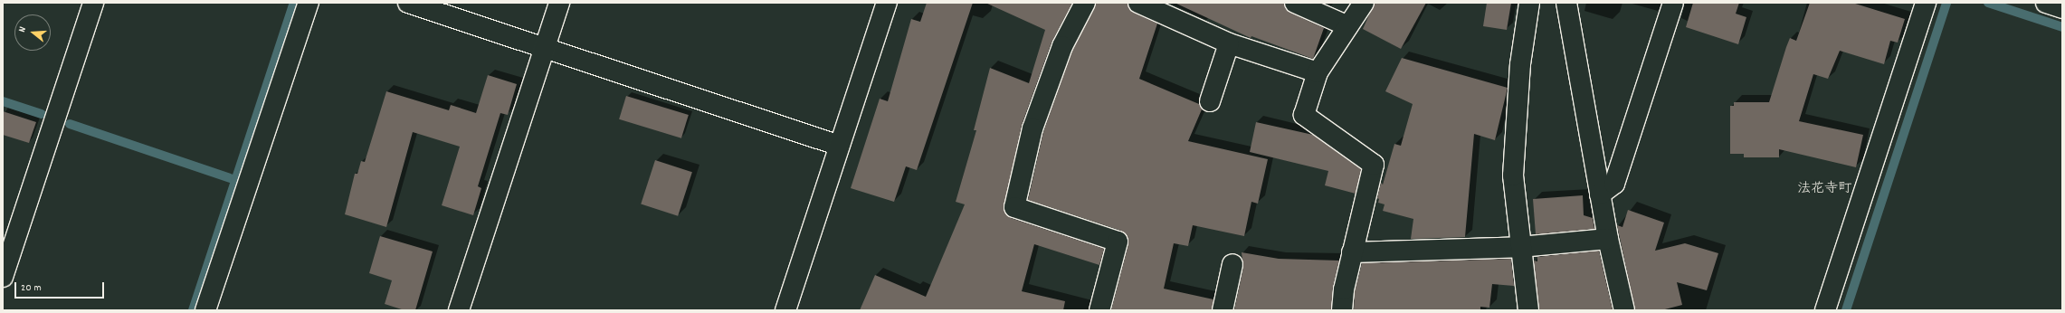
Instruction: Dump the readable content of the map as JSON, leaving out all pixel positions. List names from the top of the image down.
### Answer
{
  "districts": ["法花寺町"],
  "scale_bar": "20 m",
  "north": "left"
}
